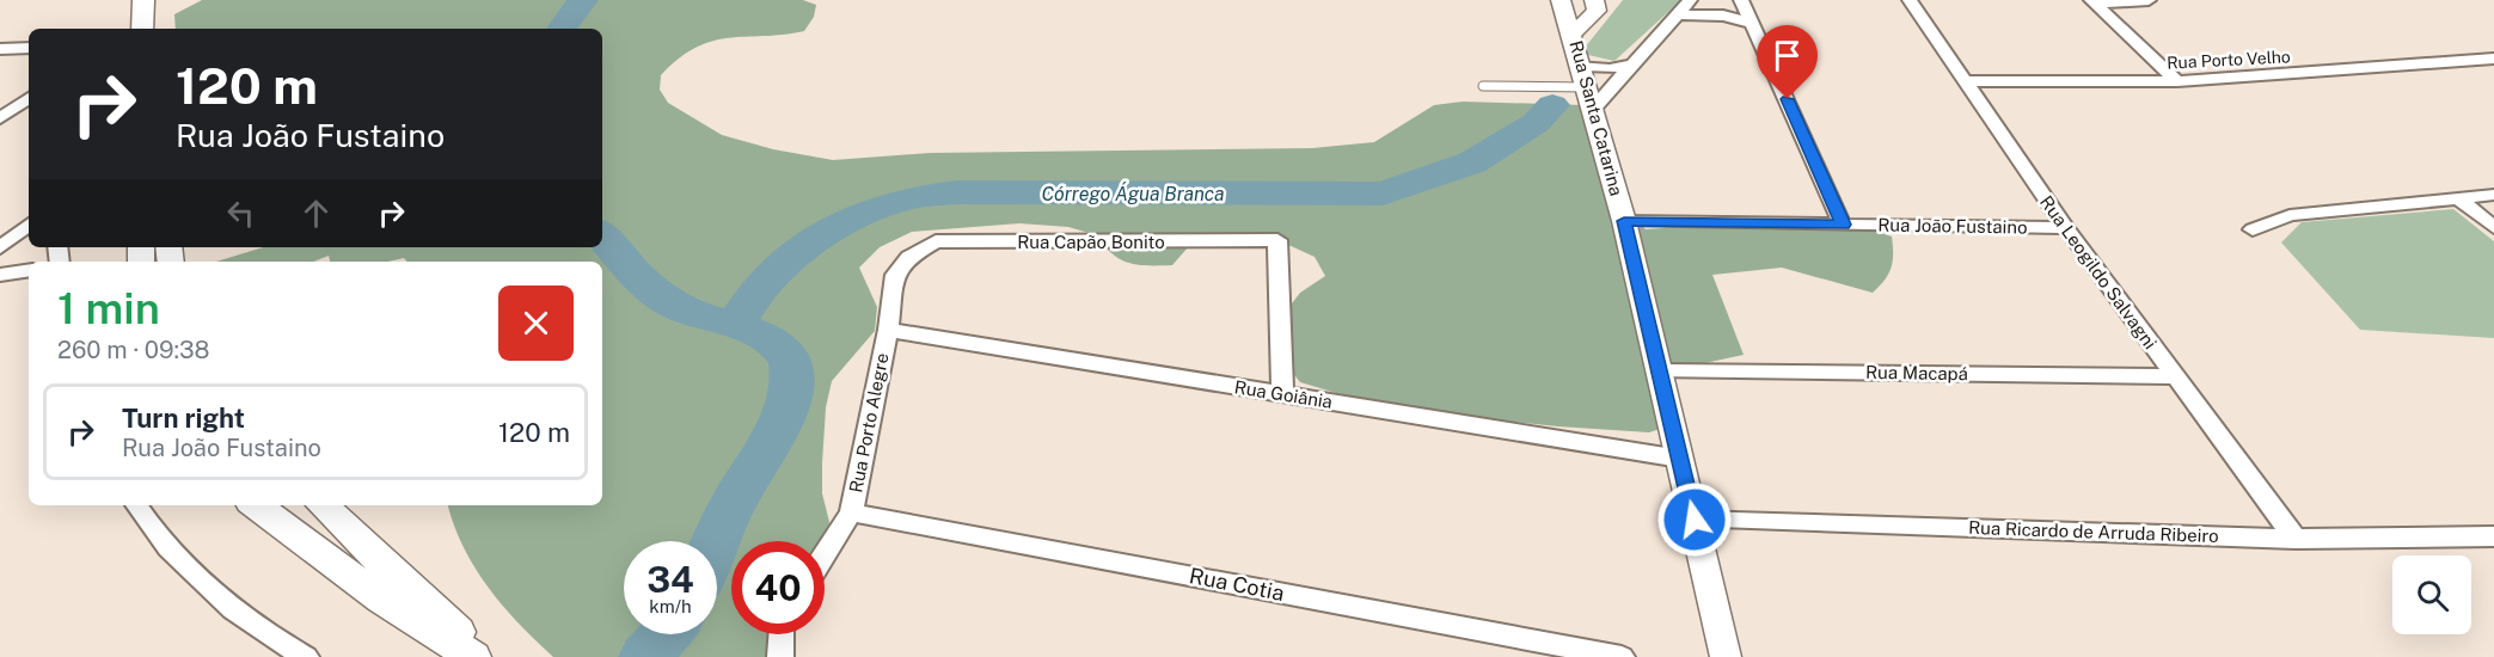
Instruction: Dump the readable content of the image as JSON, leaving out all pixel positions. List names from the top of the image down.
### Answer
{
  "streets": {
    "street": [
      "Rua Porto Velho",
      "Rua Santa Catarina",
      "Rua João Fustaino",
      "Rua Capão Bonito",
      "Rua Leogildo Salvagni",
      "Rua Macapá",
      "Rua Goiânia",
      "Rua Porto Alegre",
      "Rua Ricardo de Arruda Ribeiro",
      "Rua Cotia"
    ]
  },
  "crossings": [
    ["Rua Porto Velho", "Rua Leogildo Salvagni"],
    ["Rua Santa Catarina", "Rua João Fustaino"],
    ["Rua Santa Catarina", "Rua Macapá"],
    ["Rua Santa Catarina", "Rua Goiânia"],
    ["Rua Santa Catarina", "Rua Ricardo de Arruda Ribeiro"],
    ["Rua João Fustaino", "Rua Leogildo Salvagni"],
    ["Rua Capão Bonito", "Rua Goiânia"],
    ["Rua Capão Bonito", "Rua Porto Alegre"],
    ["Rua Leogildo Salvagni", "Rua Macapá"],
    ["Rua Leogildo Salvagni", "Rua Ricardo de Arruda Ribeiro"],
    ["Rua Goiânia", "Rua Porto Alegre"],
    ["Rua Porto Alegre", "Rua Cotia"]
  ],
  "water": ["Córrego Água Branca"],
  "page": {
    "turn": ["120 m", "Rua João Fustaino"],
    "heading": ["1 min", "260 m · 09:38"],
    "list": [
      {
        "name": "Turn right",
        "note": "Rua João Fustaino",
        "value": "120 m"
      }
    ],
    "speed": "34 km/h",
    "limit": "40"
  }
}
